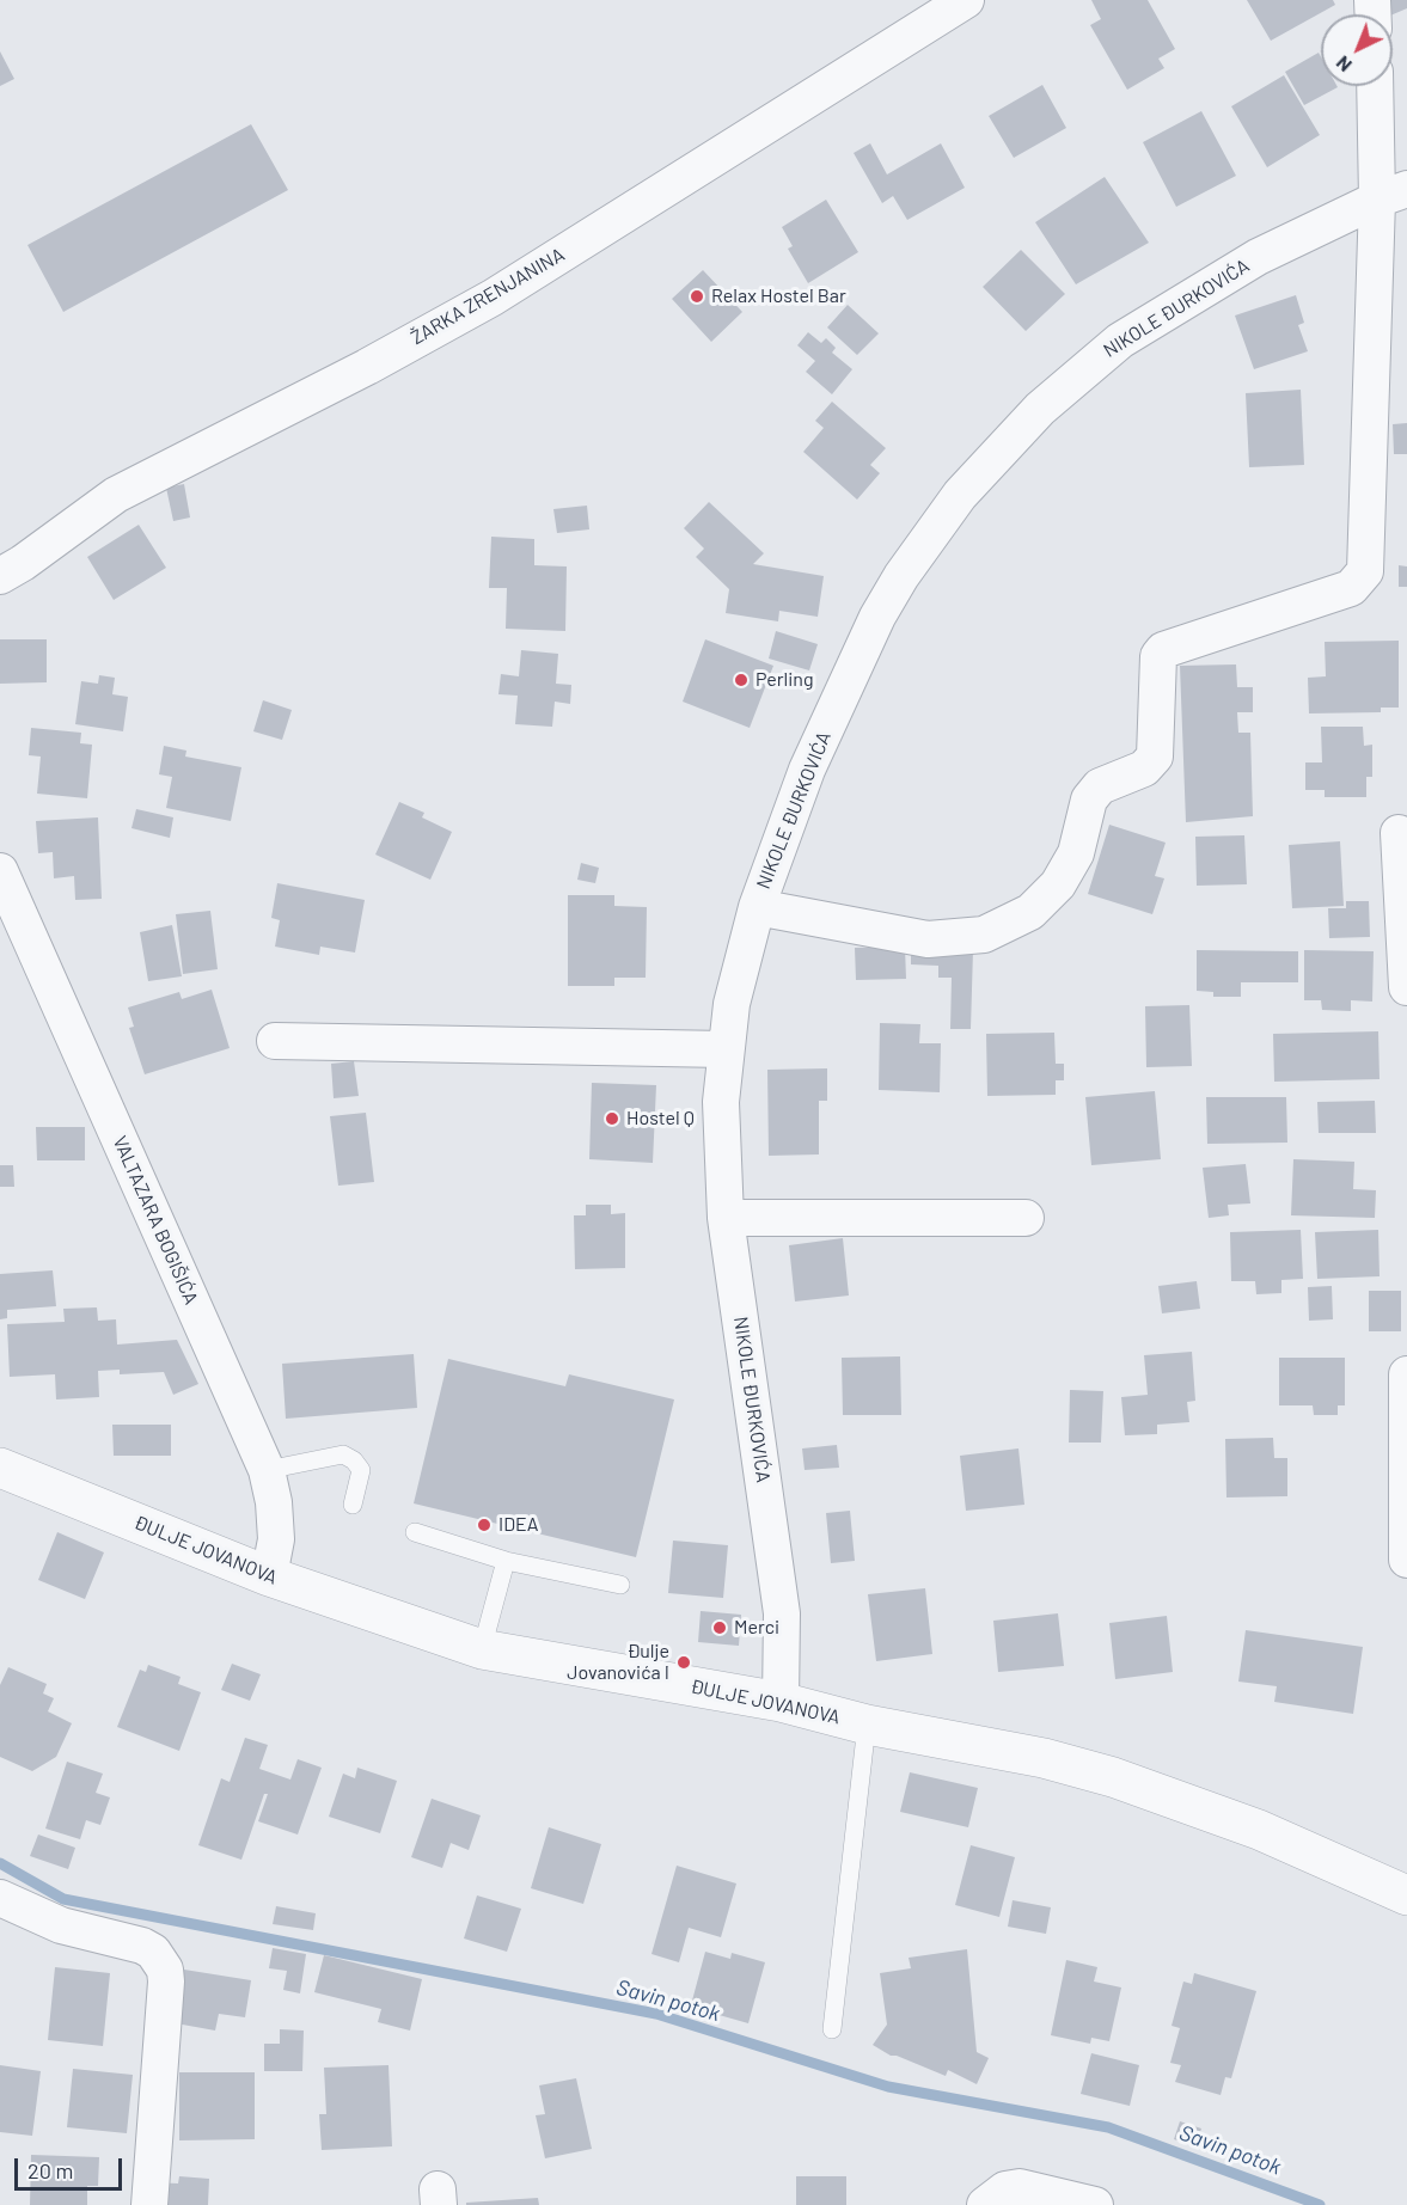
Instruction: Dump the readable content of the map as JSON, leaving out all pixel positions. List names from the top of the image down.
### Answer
{
  "streets": {
    "street": [
      "ŽARKA ZRENJANINA",
      "NIKOLE ĐURKOVIĆA",
      "VALTAZARA BOGIŠIĆA",
      "ĐULJE JOVANOVA"
    ]
  },
  "crossings": [
    ["NIKOLE ĐURKOVIĆA", "ĐULJE JOVANOVA"],
    ["VALTAZARA BOGIŠIĆA", "ĐULJE JOVANOVA"]
  ],
  "water": ["Savin potok"],
  "places": [
    "Relax Hostel Bar",
    "Perling",
    "Hostel Q",
    "IDEA",
    "Merci",
    "Đulje Jovanovića I"
  ],
  "scale_bar": "20 m",
  "north": "bottom left"
}
